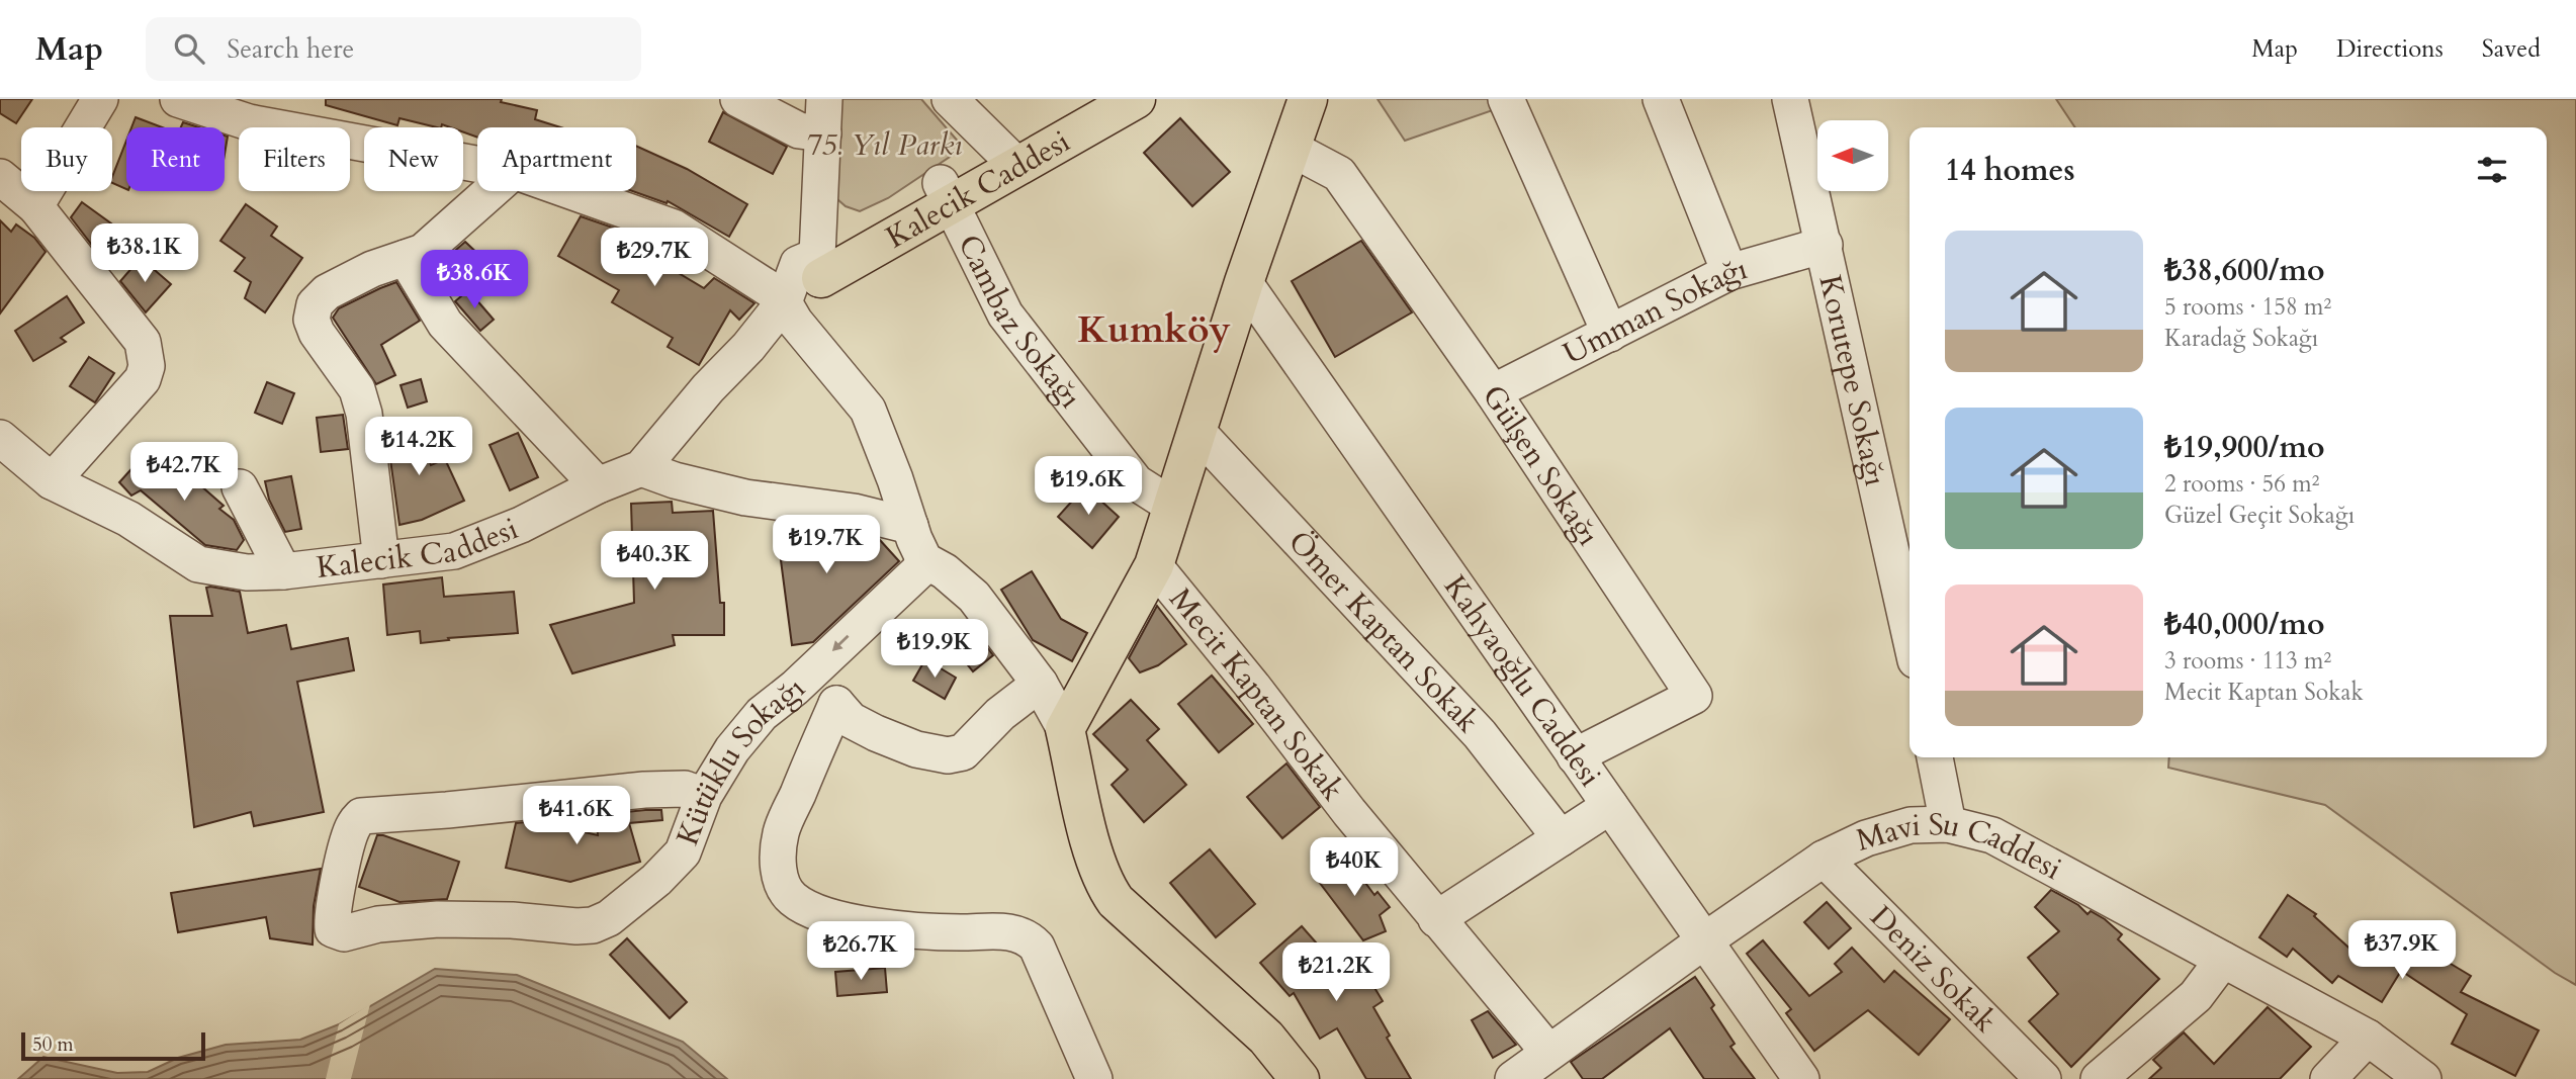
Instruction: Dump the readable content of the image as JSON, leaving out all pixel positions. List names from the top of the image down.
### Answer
{
  "streets": {
    "main road": ["Kalecik Caddesi"],
    "street": [
      "Umman Sokağı",
      "Cambaz Sokağı",
      "Korutepe Sokağı",
      "Gülşen Sokağı",
      "Ömer Kaptan Sokak",
      "Kahyaoğlu Caddesi",
      "Mecit Kaptan Sokak",
      "Kütüklu Sokağı",
      "Mavi Su Caddesi",
      "Deniz Sokak"
    ]
  },
  "crossings": [
    ["Kalecik Caddesi", "Cambaz Sokağı"],
    ["Umman Sokağı", "Korutepe Sokağı"],
    ["Umman Sokağı", "Gülşen Sokağı"],
    ["Gülşen Sokağı", "Kahyaoğlu Caddesi"],
    ["Kahyaoğlu Caddesi", "Mavi Su Caddesi"],
    ["Mecit Kaptan Sokak", "Mavi Su Caddesi"],
    ["Mavi Su Caddesi", "Deniz Sokak"]
  ],
  "districts": ["Kumköy"],
  "parks": ["75. Yıl Parkı"],
  "scale_bar": "50 m",
  "north": "left",
  "page": {
    "header": "Map",
    "search": "Search here",
    "nav": ["Map", "Directions", "Saved"],
    "chip": [
      "Buy",
      "Rent",
      "Filters",
      "New",
      "Apartment"
    ],
    "heading": "14 homes",
    "list": [
      {
        "name": "₺38,600/mo",
        "note": "5 rooms · 158 m² · Karadağ Sokağı"
      },
      {
        "name": "₺19,900/mo",
        "note": "2 rooms · 56 m² · Güzel Geçit Sokağı"
      },
      {
        "name": "₺40,000/mo",
        "note": "3 rooms · 113 m² · Mecit Kaptan Sokak"
      }
    ],
    "price": [
      "₺38.1K",
      "₺29.7K",
      "₺38.6K",
      "₺14.2K",
      "₺42.7K",
      "₺19.6K",
      "₺19.7K",
      "₺40.3K",
      "₺19.9K",
      "₺41.6K",
      "₺40K",
      "₺37.9K",
      "₺26.7K",
      "₺21.2K"
    ],
    "scale": "50 m"
  }
}
